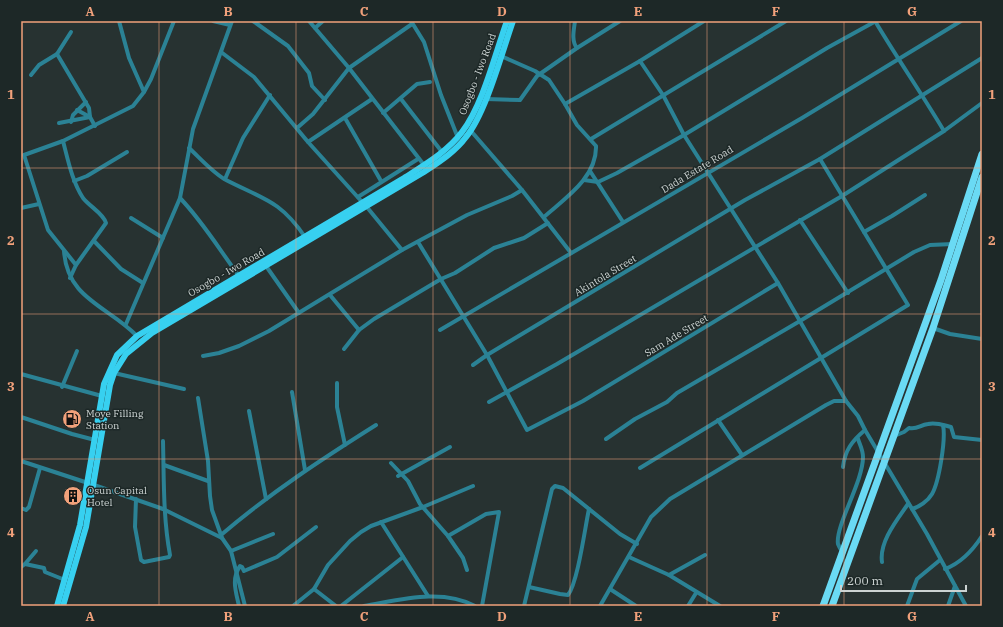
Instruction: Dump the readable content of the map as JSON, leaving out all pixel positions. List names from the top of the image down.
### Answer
{
  "streets": {
    "main road": ["Osogbo - Iwo Road"],
    "street": ["Dada Estate Road", "Akintola Street", "Sam Ade Street"]
  },
  "places": {
    "fuel station": ["Moye Filling Station"],
    "building": ["Osun Capital Hotel"]
  },
  "scale_bar": "200 m",
  "grid": {
    "columns": [
      "A",
      "B",
      "C",
      "D",
      "E",
      "F",
      "G"
    ],
    "rows": [
      "1",
      "2",
      "3",
      "4"
    ]
  }
}
